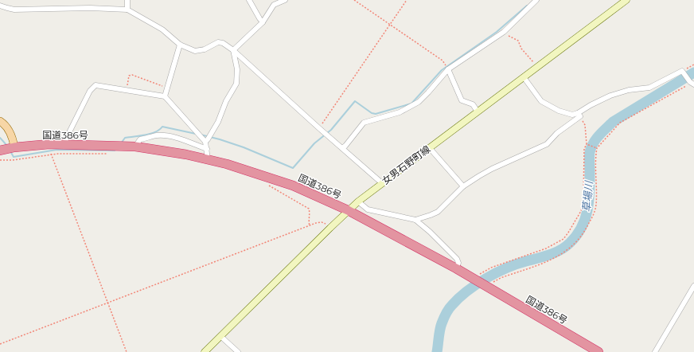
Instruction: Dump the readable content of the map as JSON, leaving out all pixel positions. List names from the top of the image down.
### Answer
{
  "streets": {
    "highway": ["国道386号"],
    "main road": ["女男石野町線"]
  },
  "crossings": [
    ["国道386号", "女男石野町線"]
  ],
  "water": ["草場川"]
}
